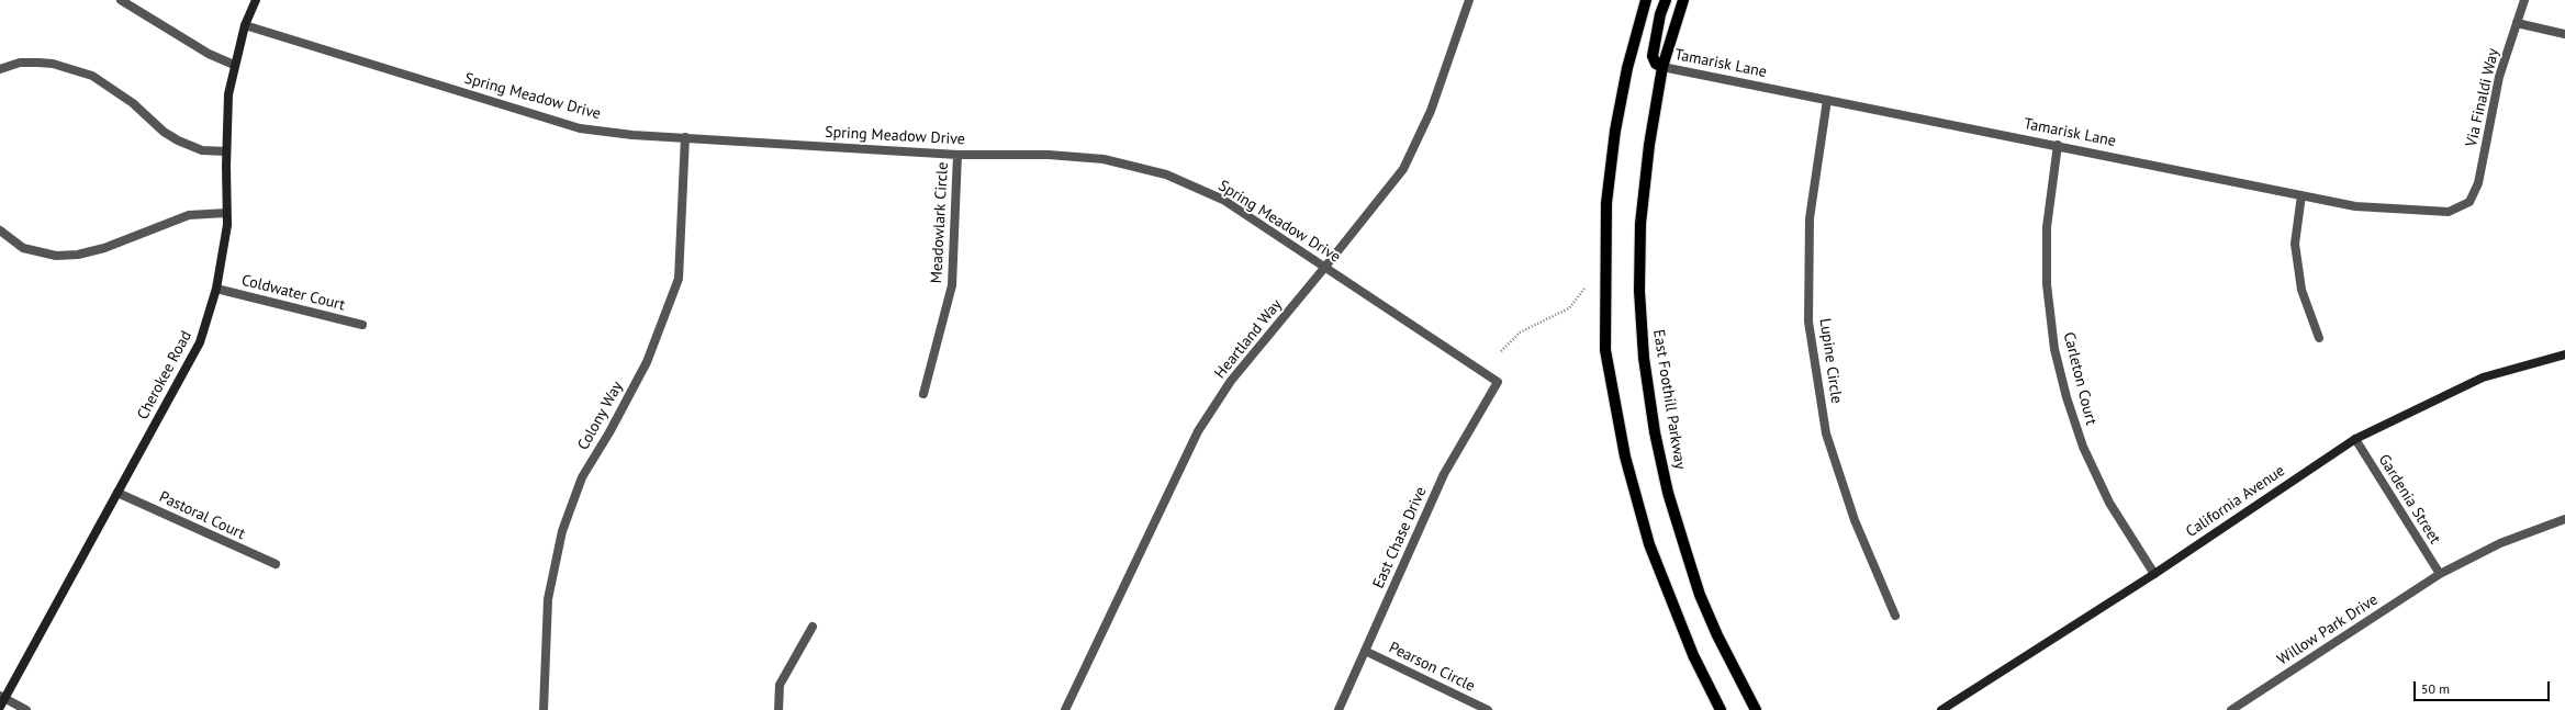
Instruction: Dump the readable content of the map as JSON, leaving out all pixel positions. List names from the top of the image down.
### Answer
{
  "streets": {
    "main road": ["East Foothill Parkway"],
    "street": [
      "Tamarisk Lane",
      "Spring Meadow Drive",
      "Via Finaldi Way",
      "Meadowlark Circle",
      "Coldwater Court",
      "Heartland Way",
      "Lupine Circle",
      "Cherokee Road",
      "Carleton Court",
      "Colony Way",
      "Gardenia Street",
      "California Avenue",
      "Pastoral Court",
      "East Chase Drive",
      "Willow Park Drive",
      "Pearson Circle"
    ]
  },
  "crossings": [
    ["Tamarisk Lane", "Via Finaldi Way"],
    ["Tamarisk Lane", "Lupine Circle"],
    ["Tamarisk Lane", "Carleton Court"],
    ["Tamarisk Lane", "East Foothill Parkway"],
    ["Spring Meadow Drive", "Meadowlark Circle"],
    ["Spring Meadow Drive", "Heartland Way"],
    ["Spring Meadow Drive", "Cherokee Road"],
    ["Spring Meadow Drive", "Colony Way"],
    ["Spring Meadow Drive", "East Chase Drive"],
    ["Coldwater Court", "Cherokee Road"],
    ["Cherokee Road", "Pastoral Court"],
    ["Carleton Court", "California Avenue"],
    ["Gardenia Street", "California Avenue"],
    ["Gardenia Street", "Willow Park Drive"],
    ["East Chase Drive", "Pearson Circle"]
  ],
  "scale_bar": "50 m"
}
